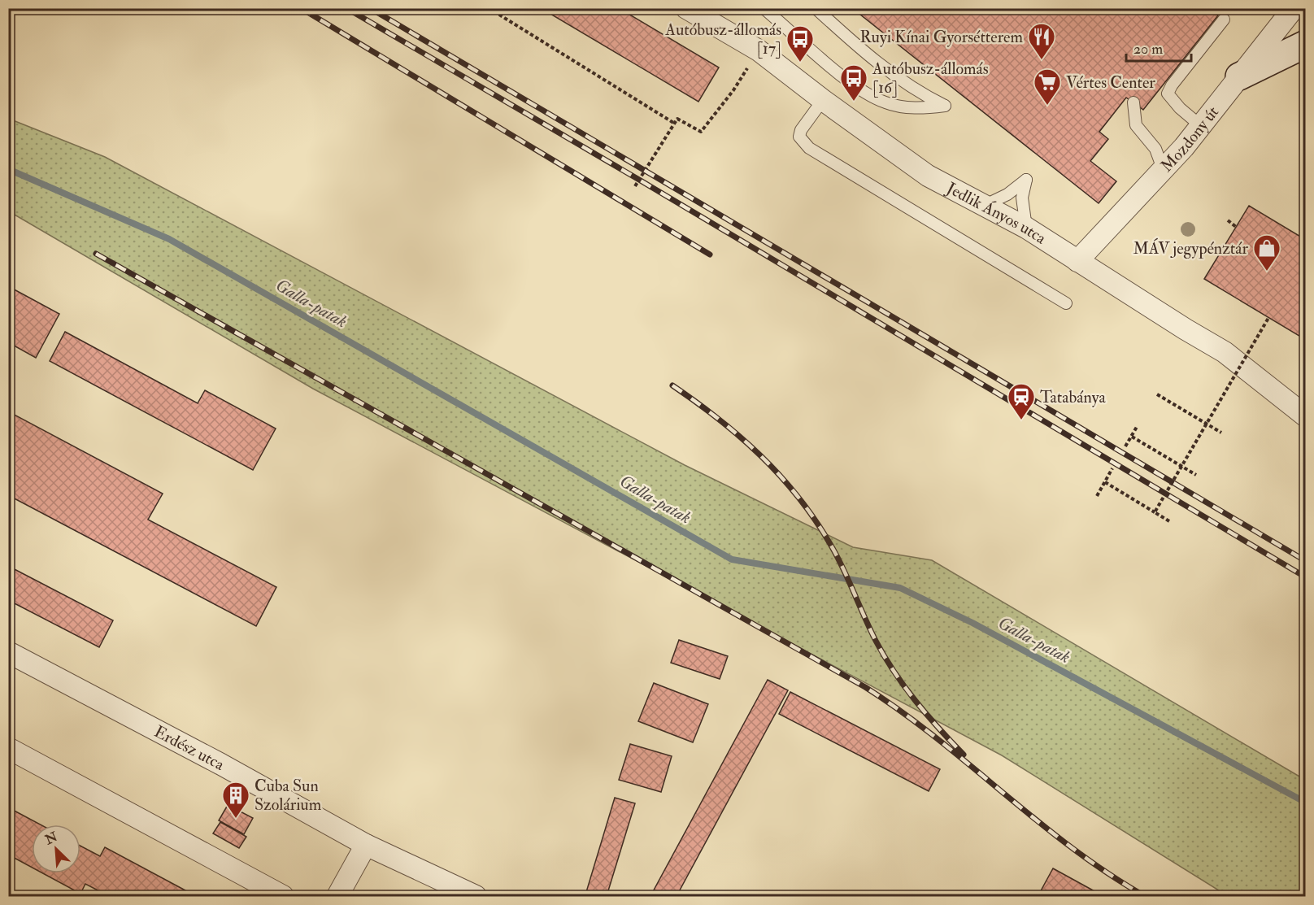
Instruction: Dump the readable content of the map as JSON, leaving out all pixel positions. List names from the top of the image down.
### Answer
{
  "streets": {
    "street": ["Mozdony út", "Jedlik Ányos utca", "Erdész utca"]
  },
  "crossings": [
    ["Mozdony út", "Jedlik Ányos utca"]
  ],
  "water": ["Galla-patak"],
  "places": {
    "restaurant": ["Ruyi Kínai Gyorsétterem"],
    "bus stop": ["Autóbusz-állomás [17]", "Autóbusz-állomás [16]"],
    "supermarket": ["Vértes Center"],
    "shop": ["MÁV jegypénztár"],
    "station": ["Tatabánya"],
    "building": ["Cuba Sun Szolárium"]
  },
  "scale_bar": "20 m",
  "north": "top left"
}
